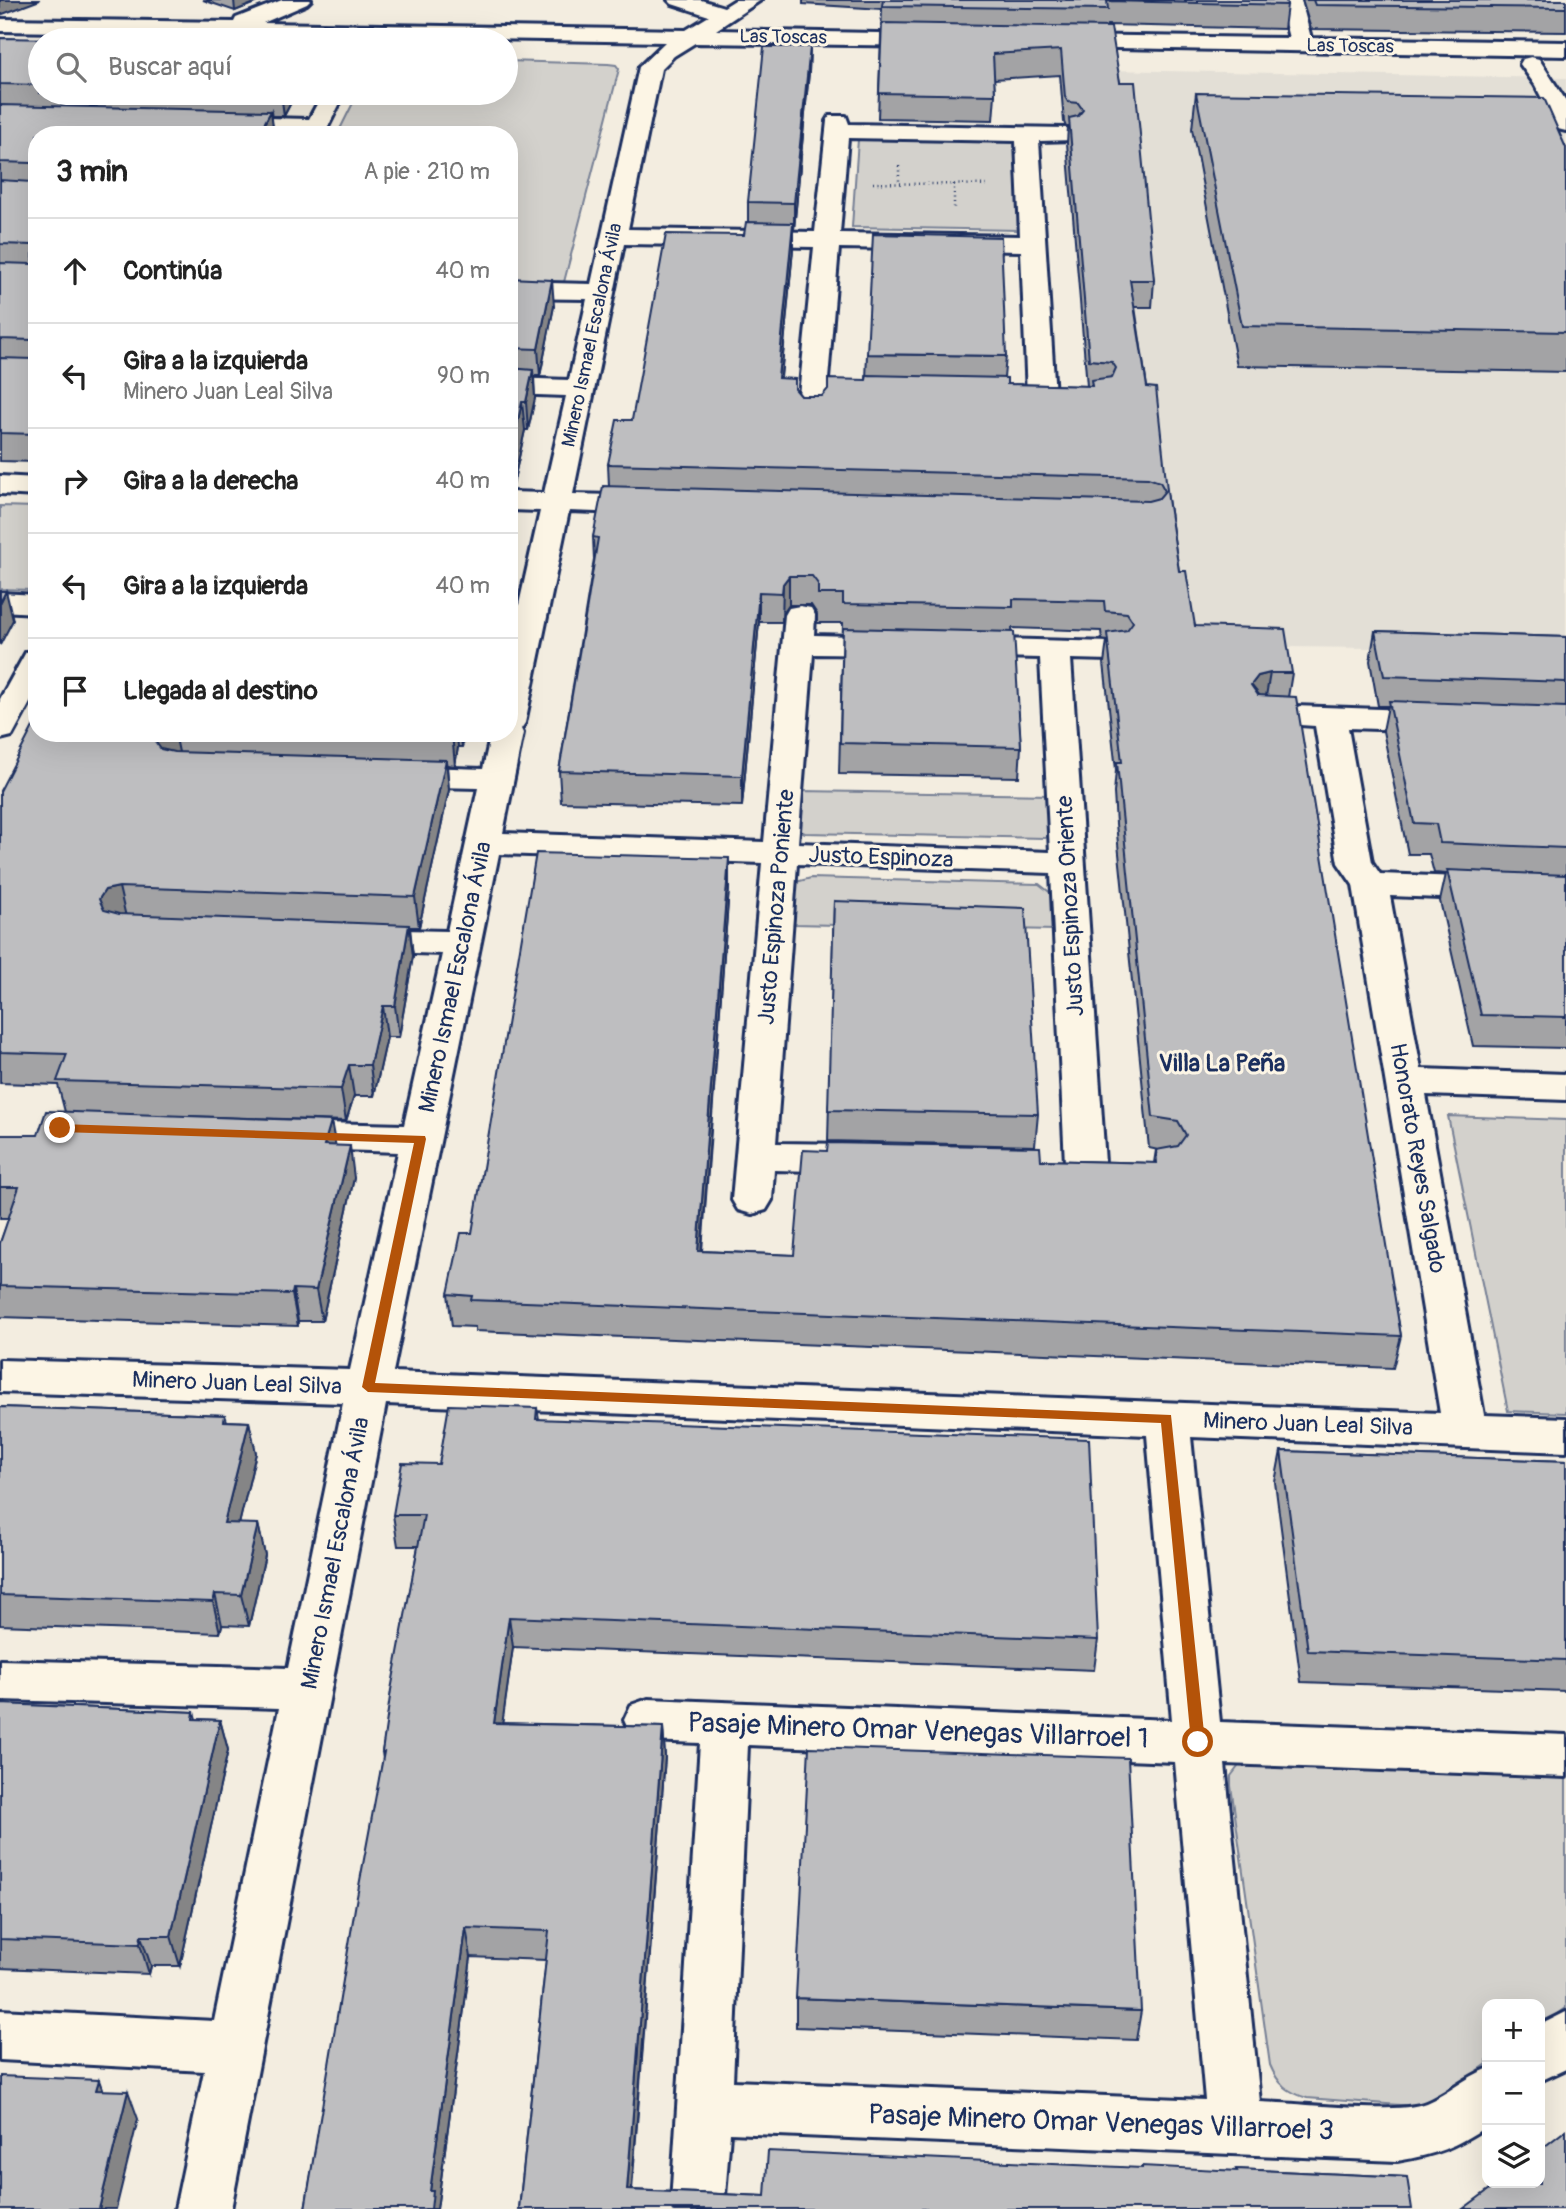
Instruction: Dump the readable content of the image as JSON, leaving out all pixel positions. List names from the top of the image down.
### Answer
{
  "streets": {
    "street": [
      "Las Toscas",
      "Minero Ismael Escalona Ávila",
      "Justo Espinoza",
      "Justo Espinoza Oriente",
      "Justo Espinoza Poniente",
      "Honorato Reyes Salgado",
      "Minero Juan Leal Silva",
      "Pasaje Minero Omar Venegas Villarroel 1",
      "Pasaje Minero Omar Venegas Villarroel 3"
    ]
  },
  "crossings": [
    ["Las Toscas", "Minero Ismael Escalona Ávila"],
    ["Minero Ismael Escalona Ávila", "Justo Espinoza"],
    ["Minero Ismael Escalona Ávila", "Minero Juan Leal Silva"],
    ["Justo Espinoza", "Justo Espinoza Oriente"],
    ["Justo Espinoza", "Justo Espinoza Poniente"],
    ["Justo Espinoza Oriente", "Justo Espinoza Poniente"],
    ["Honorato Reyes Salgado", "Minero Juan Leal Silva"]
  ],
  "districts": ["Villa La Peña"],
  "page": {
    "search": "Buscar aquí",
    "heading": ["3 min", "A pie · 210 m"],
    "list": [
      ["Continúa", "40 m"],
      ["Gira a la izquierda", "Minero Juan Leal Silva", "90 m"],
      ["Gira a la derecha", "40 m"],
      ["Gira a la izquierda", "40 m"],
      "Llegada al destino"
    ],
    "map_buttons": ["+", "−"]
  }
}
